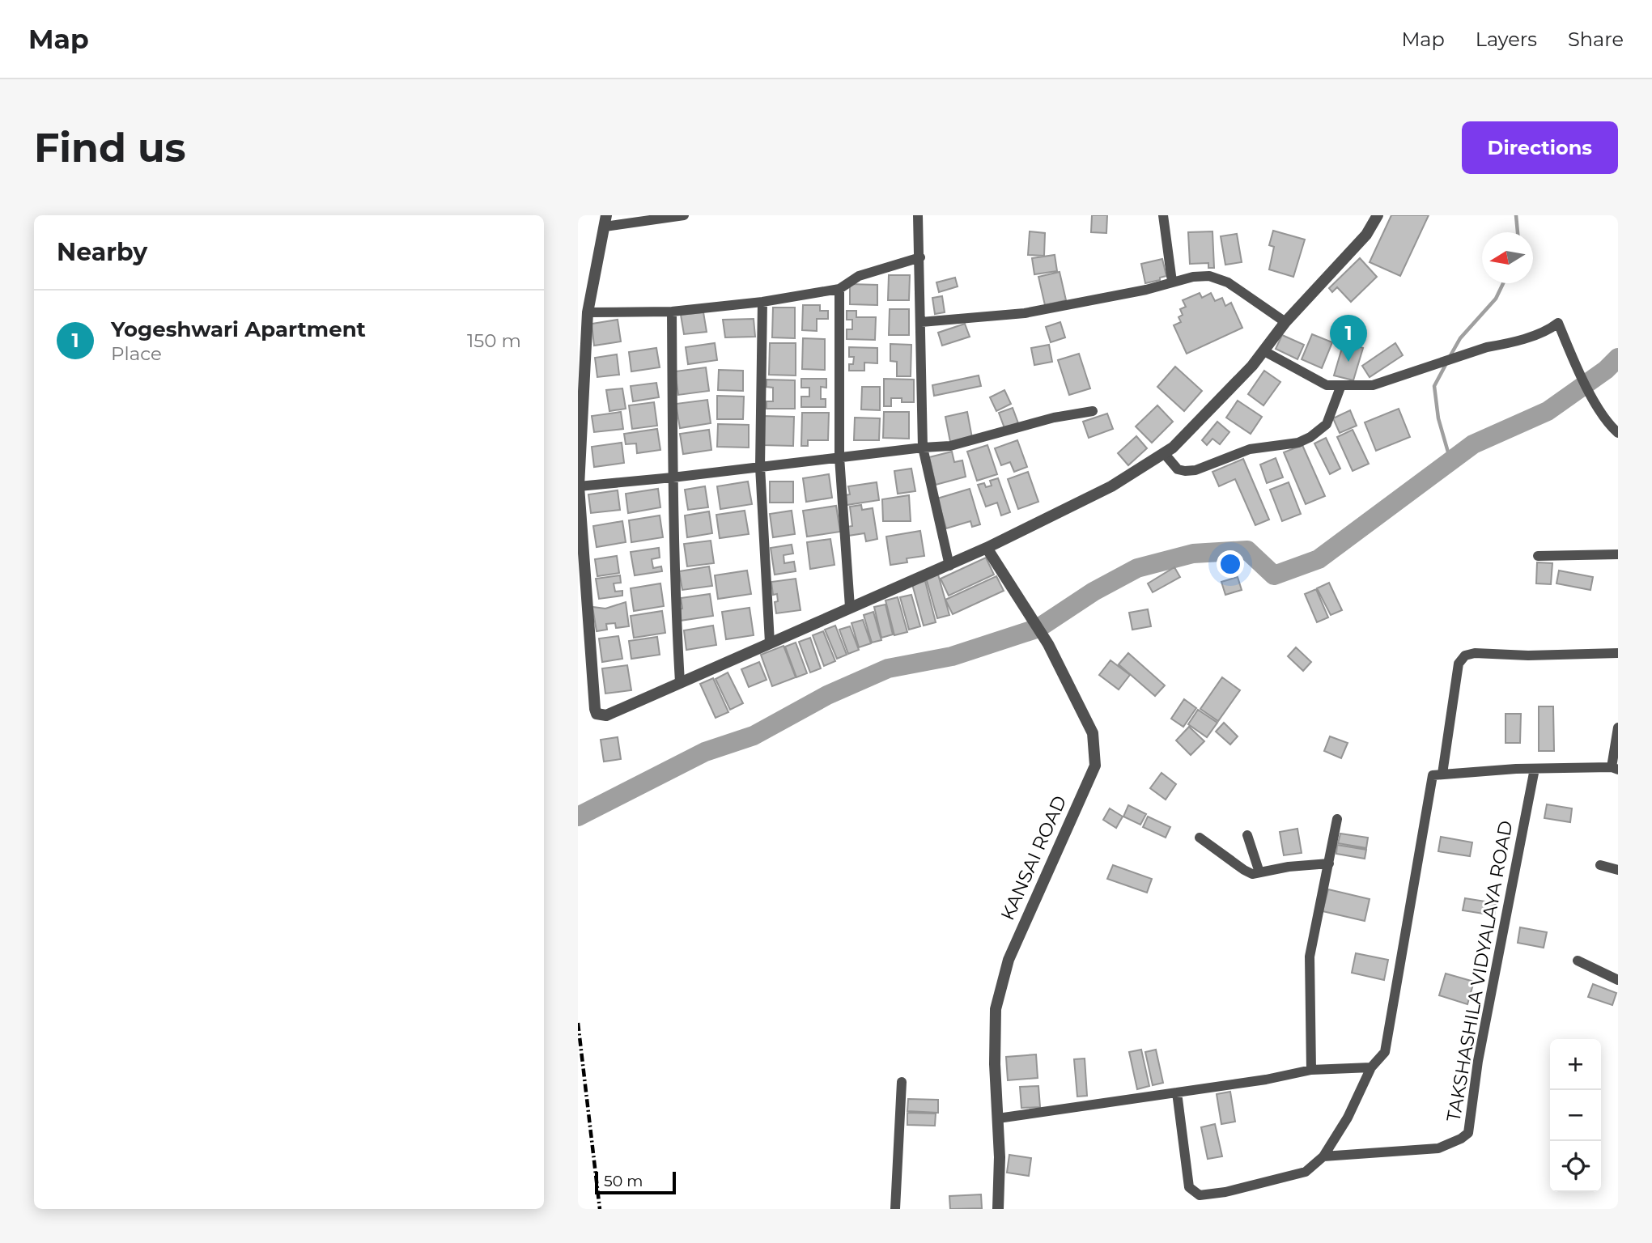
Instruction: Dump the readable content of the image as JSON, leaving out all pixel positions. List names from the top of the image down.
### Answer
{
  "streets": {
    "street": ["KANSAI ROAD", "TAKSHASHILA VIDYALAYA ROAD"]
  },
  "scale_bar": "50 m",
  "north": "left",
  "page": {
    "header": "Map",
    "nav": ["Map", "Layers", "Share"],
    "buttons": "Directions",
    "title": "Find us",
    "heading": "Nearby",
    "list": [
      {
        "mark": "1",
        "name": "Yogeshwari Apartment",
        "note": "Place",
        "value": "150 m"
      }
    ],
    "pins": "1",
    "map_buttons": ["+", "−"],
    "scale": "50 m"
  }
}
